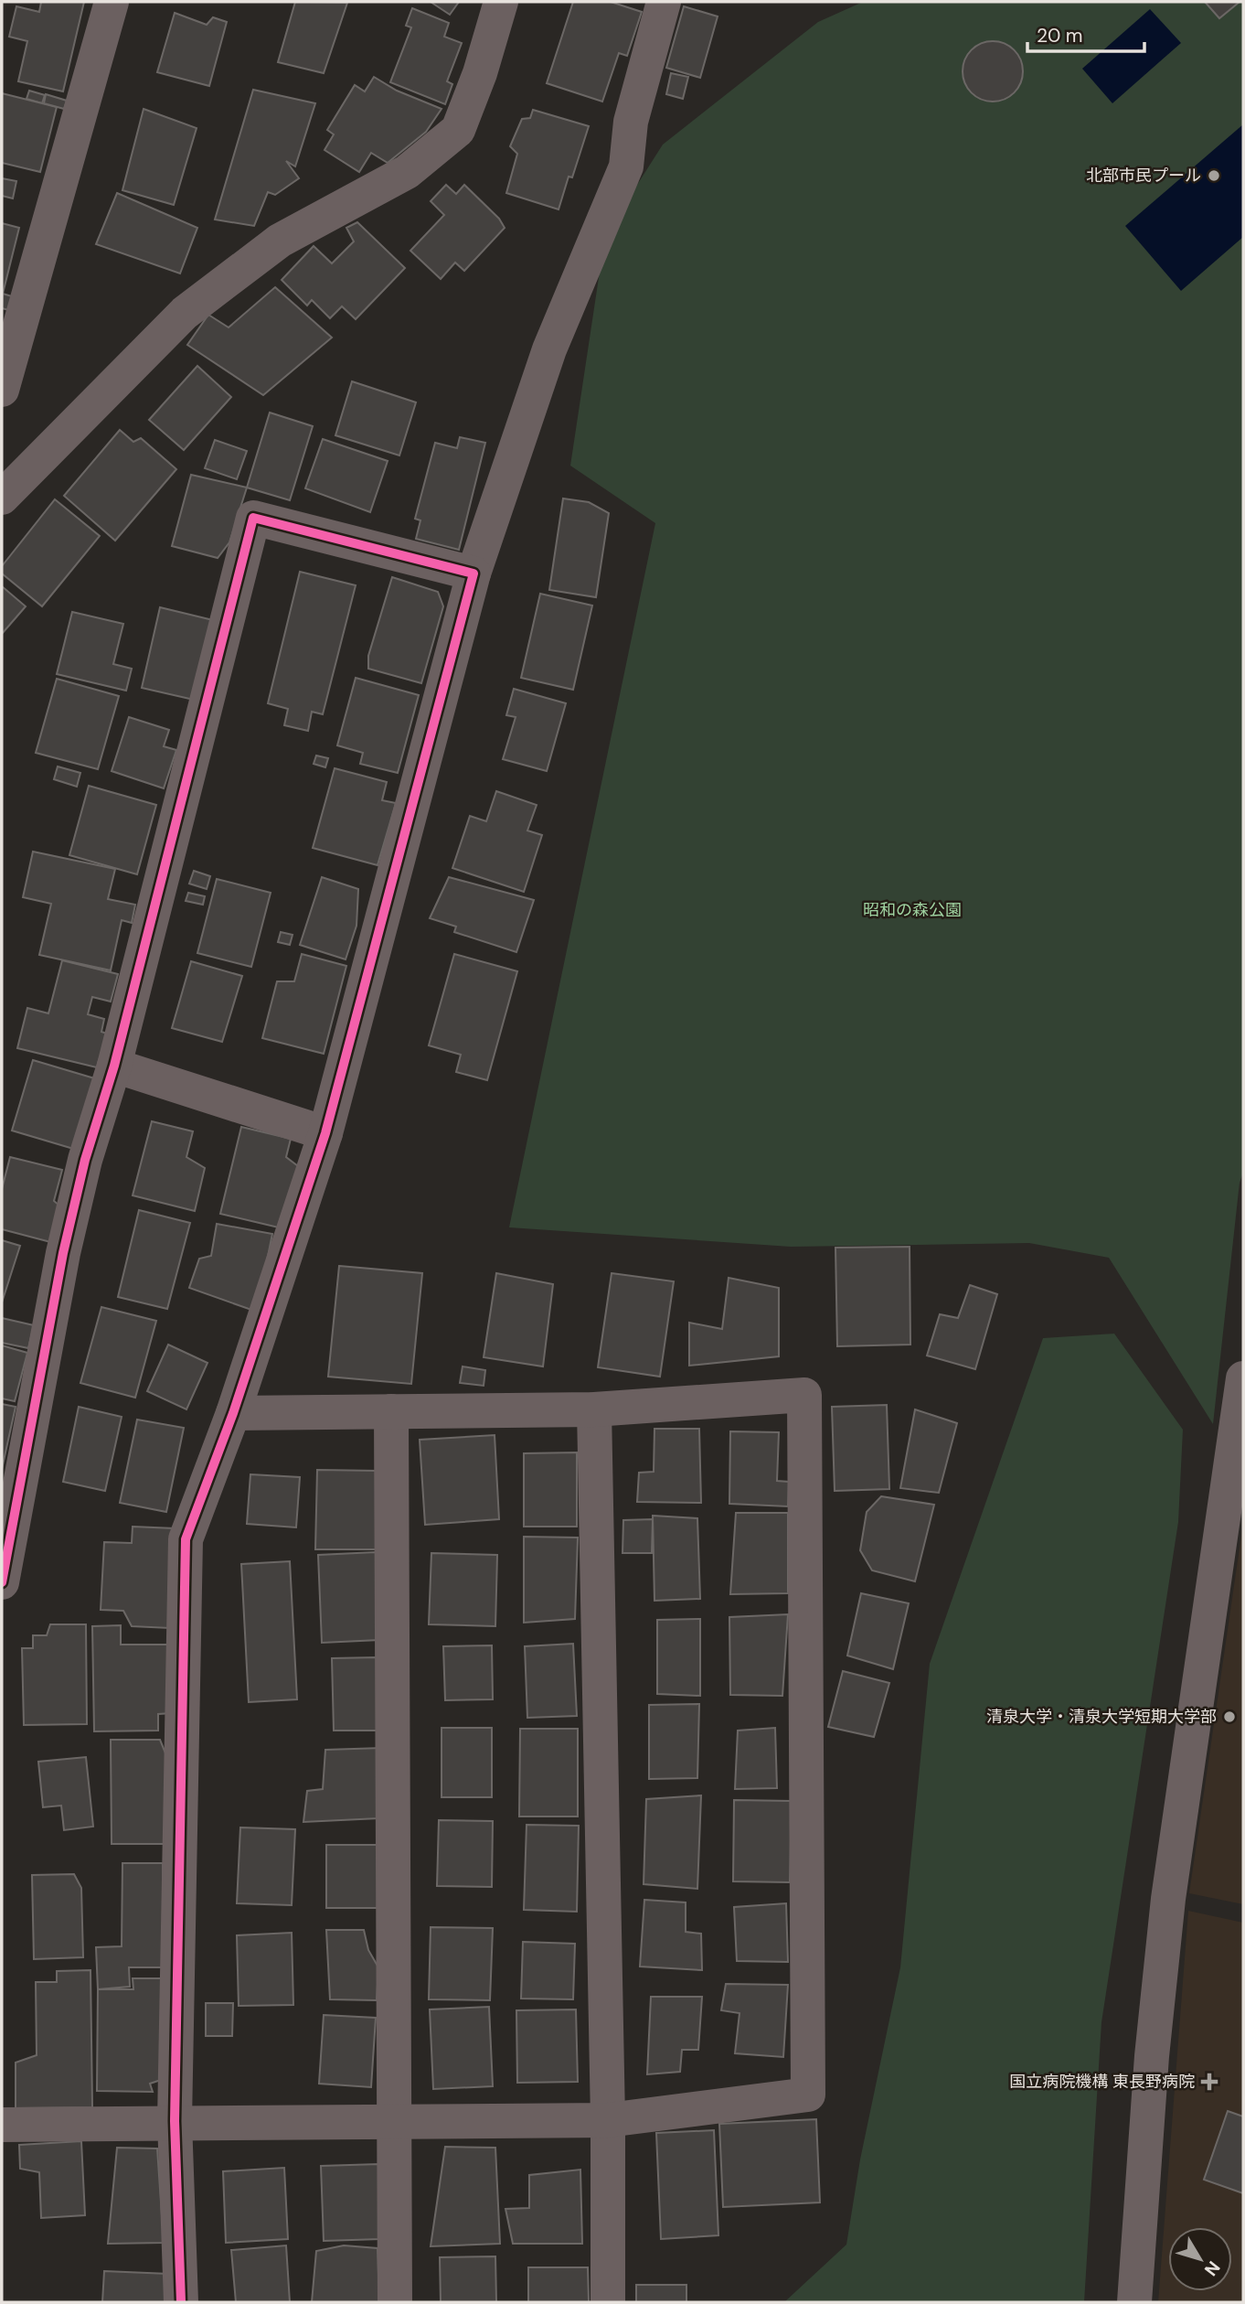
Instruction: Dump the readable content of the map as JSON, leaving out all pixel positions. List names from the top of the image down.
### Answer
{
  "parks": ["昭和の森公園"],
  "places": {
    "other": ["北部市民プール", "清泉大学・清泉大学短期大学部"],
    "health": ["国立病院機構 東長野病院"]
  },
  "scale_bar": "20 m",
  "north": "bottom right"
}
